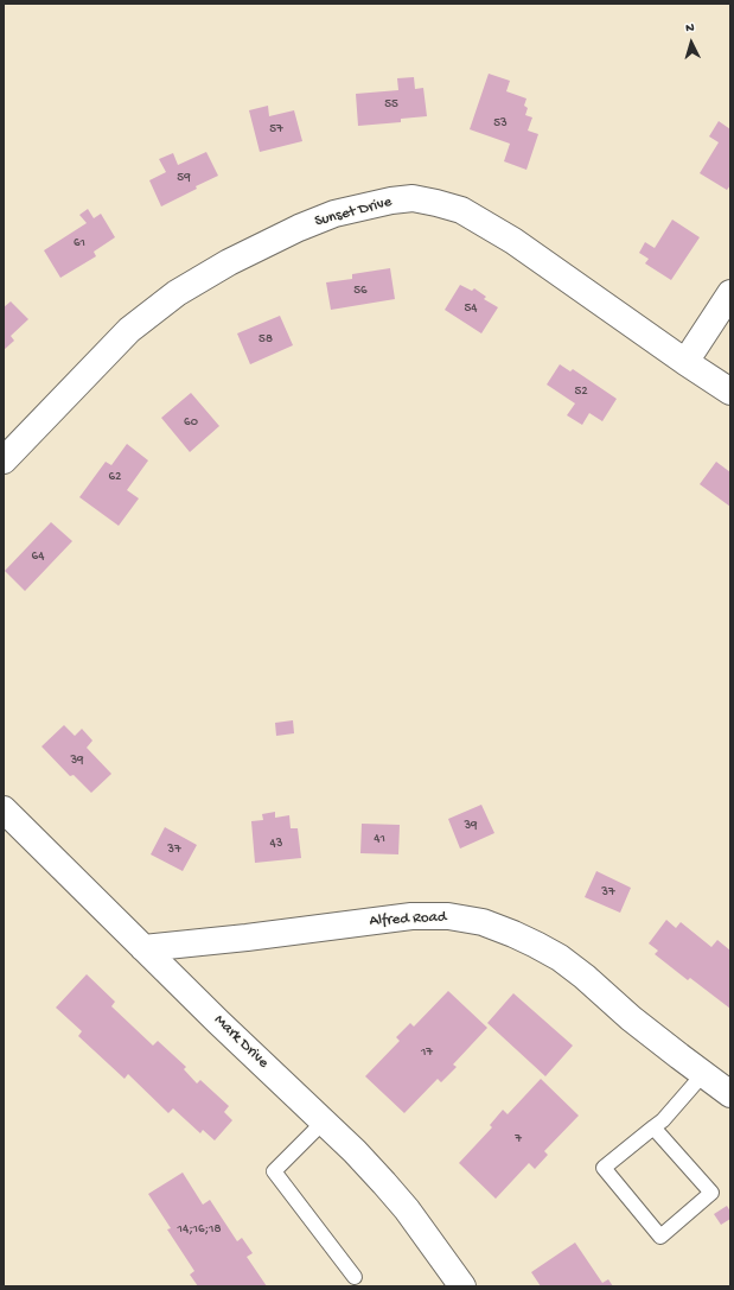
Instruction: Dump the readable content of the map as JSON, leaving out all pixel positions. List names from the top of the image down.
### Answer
{
  "streets": {
    "street": ["Sunset Drive", "Alfred Road", "Mark Drive"]
  },
  "crossings": [
    ["Alfred Road", "Mark Drive"]
  ],
  "house_numbers": [
    "55",
    "53",
    "57",
    "59",
    "61",
    "56",
    "54",
    "58",
    "52",
    "60",
    "62",
    "64",
    "39",
    "39",
    "41",
    "43",
    "37",
    "37",
    "17",
    "7",
    "14;16;18"
  ],
  "north": "top"
}
